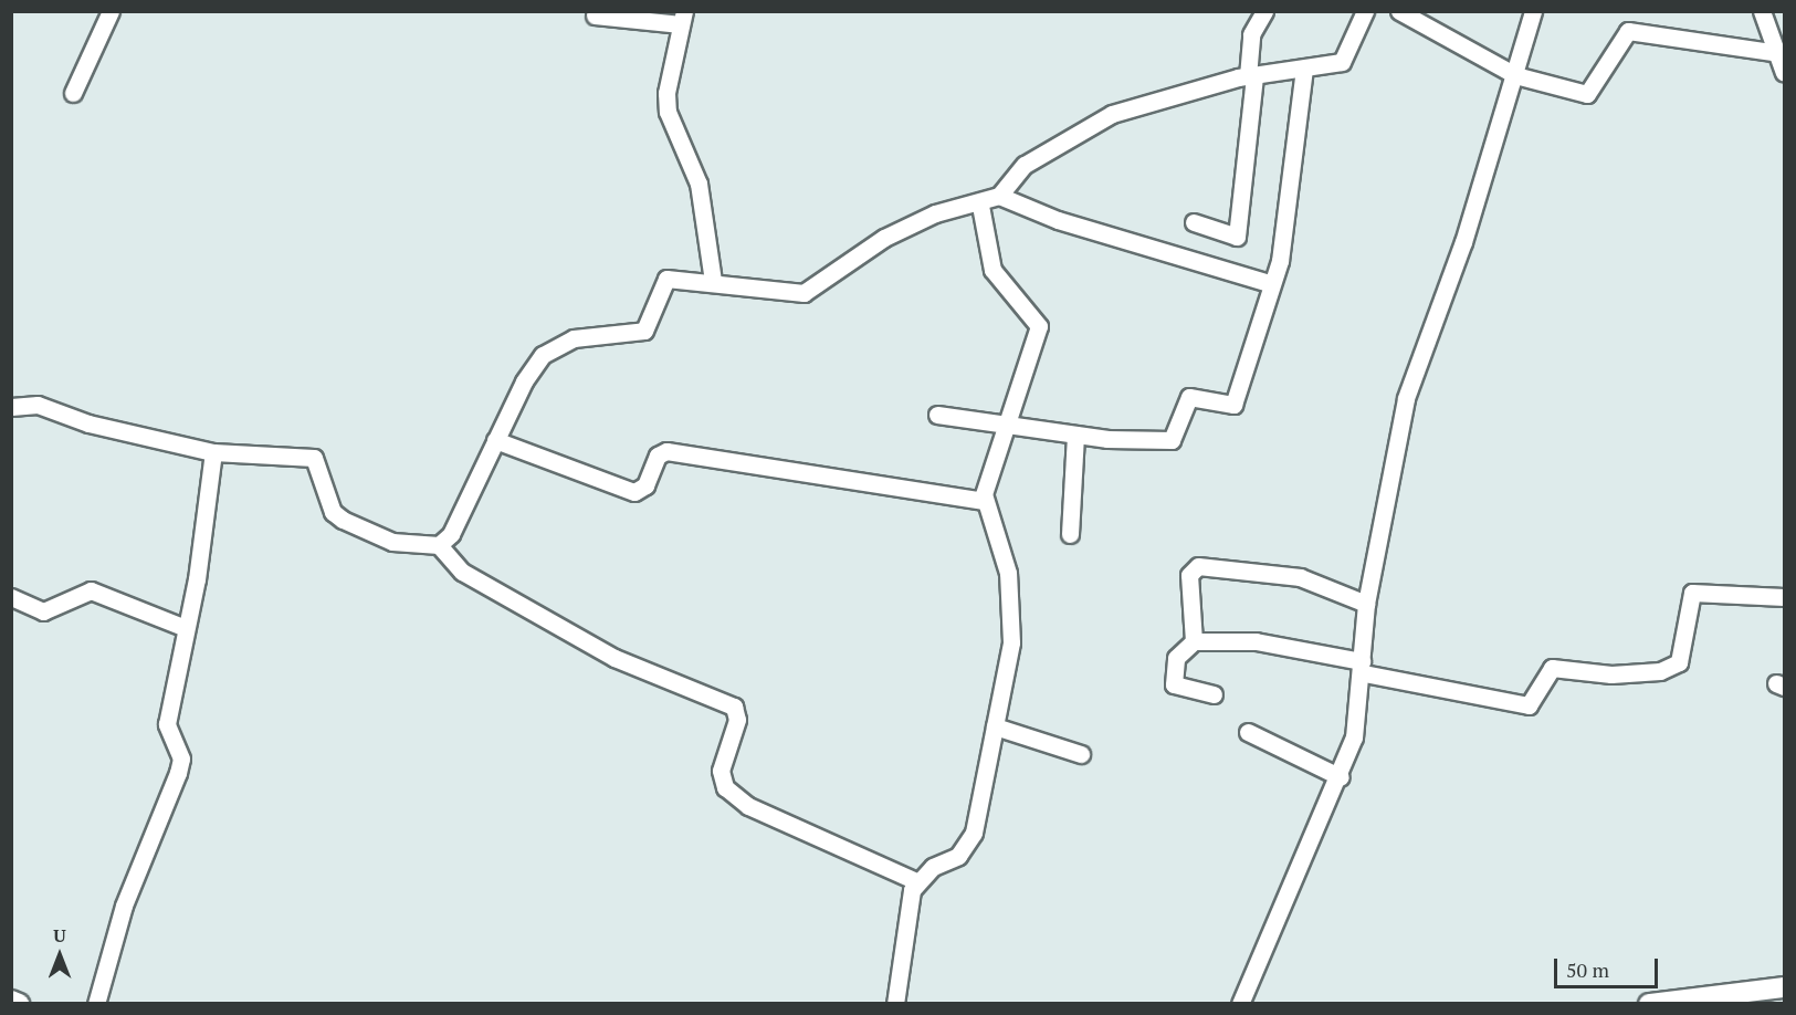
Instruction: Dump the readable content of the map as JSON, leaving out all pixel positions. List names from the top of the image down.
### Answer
{
  "scale_bar": "50 m",
  "north": "top"
}
